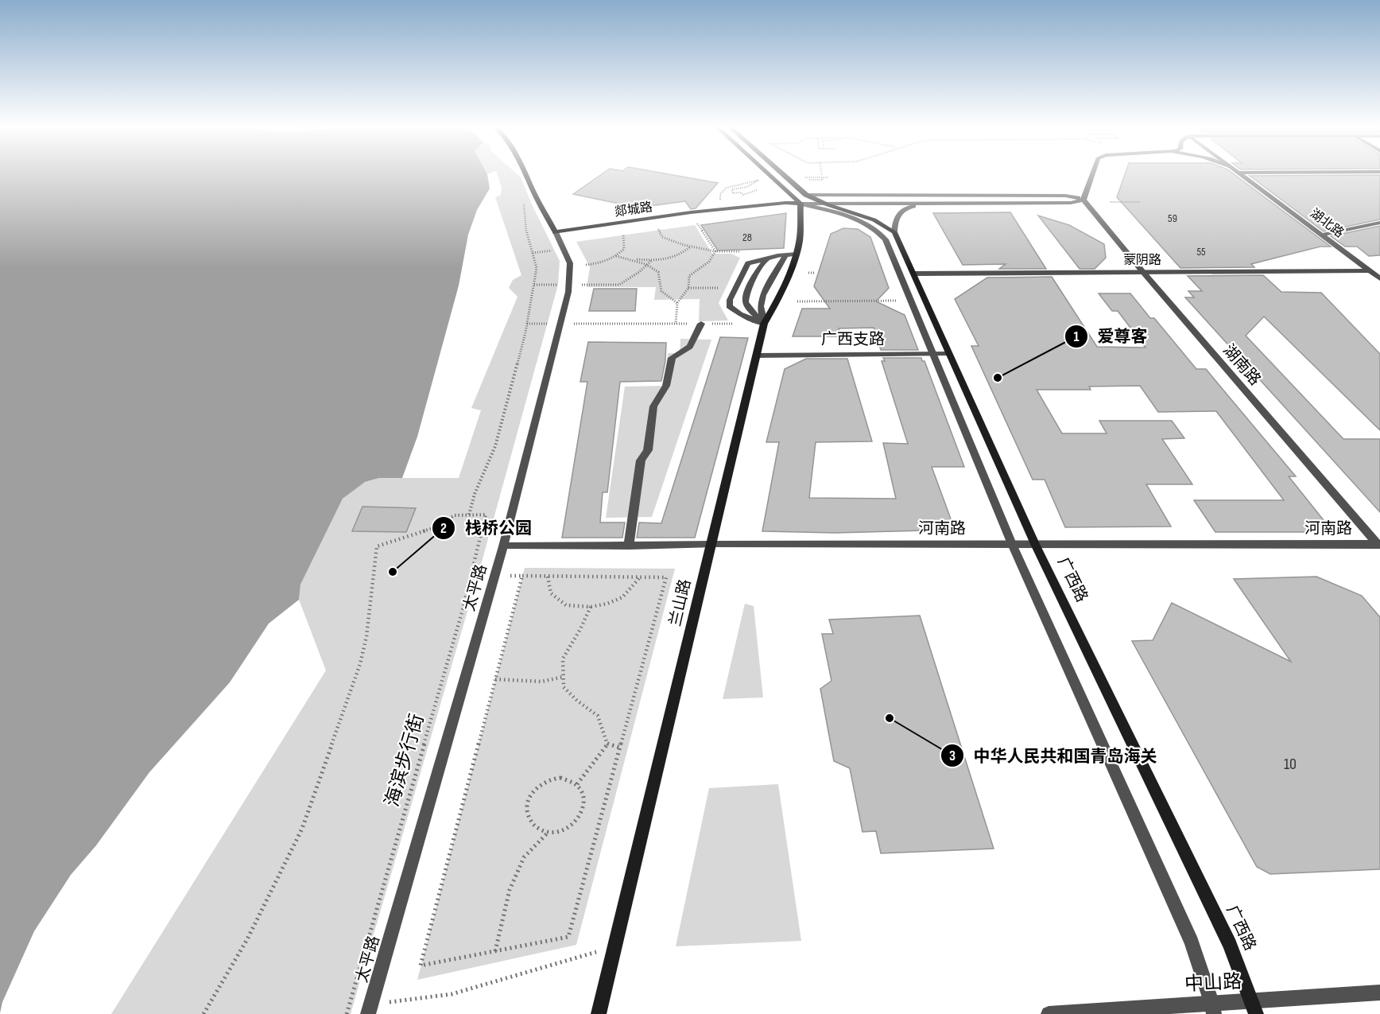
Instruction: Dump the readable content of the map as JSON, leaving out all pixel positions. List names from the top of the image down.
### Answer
{
  "streets": {
    "main road": [
      "郯城路",
      "广西路",
      "太平路",
      "兰山路"
    ],
    "street": [
      "湖北路",
      "蒙阴路",
      "广西支路",
      "湖南路",
      "河南路",
      "中山路"
    ],
    "path": ["海滨步行街"]
  },
  "crossings": [
    ["郯城路", "太平路"],
    ["郯城路", "兰山路"],
    ["湖北路", "蒙阴路"],
    ["蒙阴路", "湖南路"],
    ["蒙阴路", "广西路"],
    ["广西支路", "广西路"],
    ["广西支路", "兰山路"],
    ["湖南路", "河南路"],
    ["河南路", "广西路"],
    ["河南路", "太平路"],
    ["河南路", "兰山路"],
    ["广西路", "中山路"]
  ],
  "places": ["爱尊客", "栈桥公园", "中华人民共和国青岛海关"],
  "house_numbers": [
    "59",
    "28",
    "55",
    "10"
  ]
}
